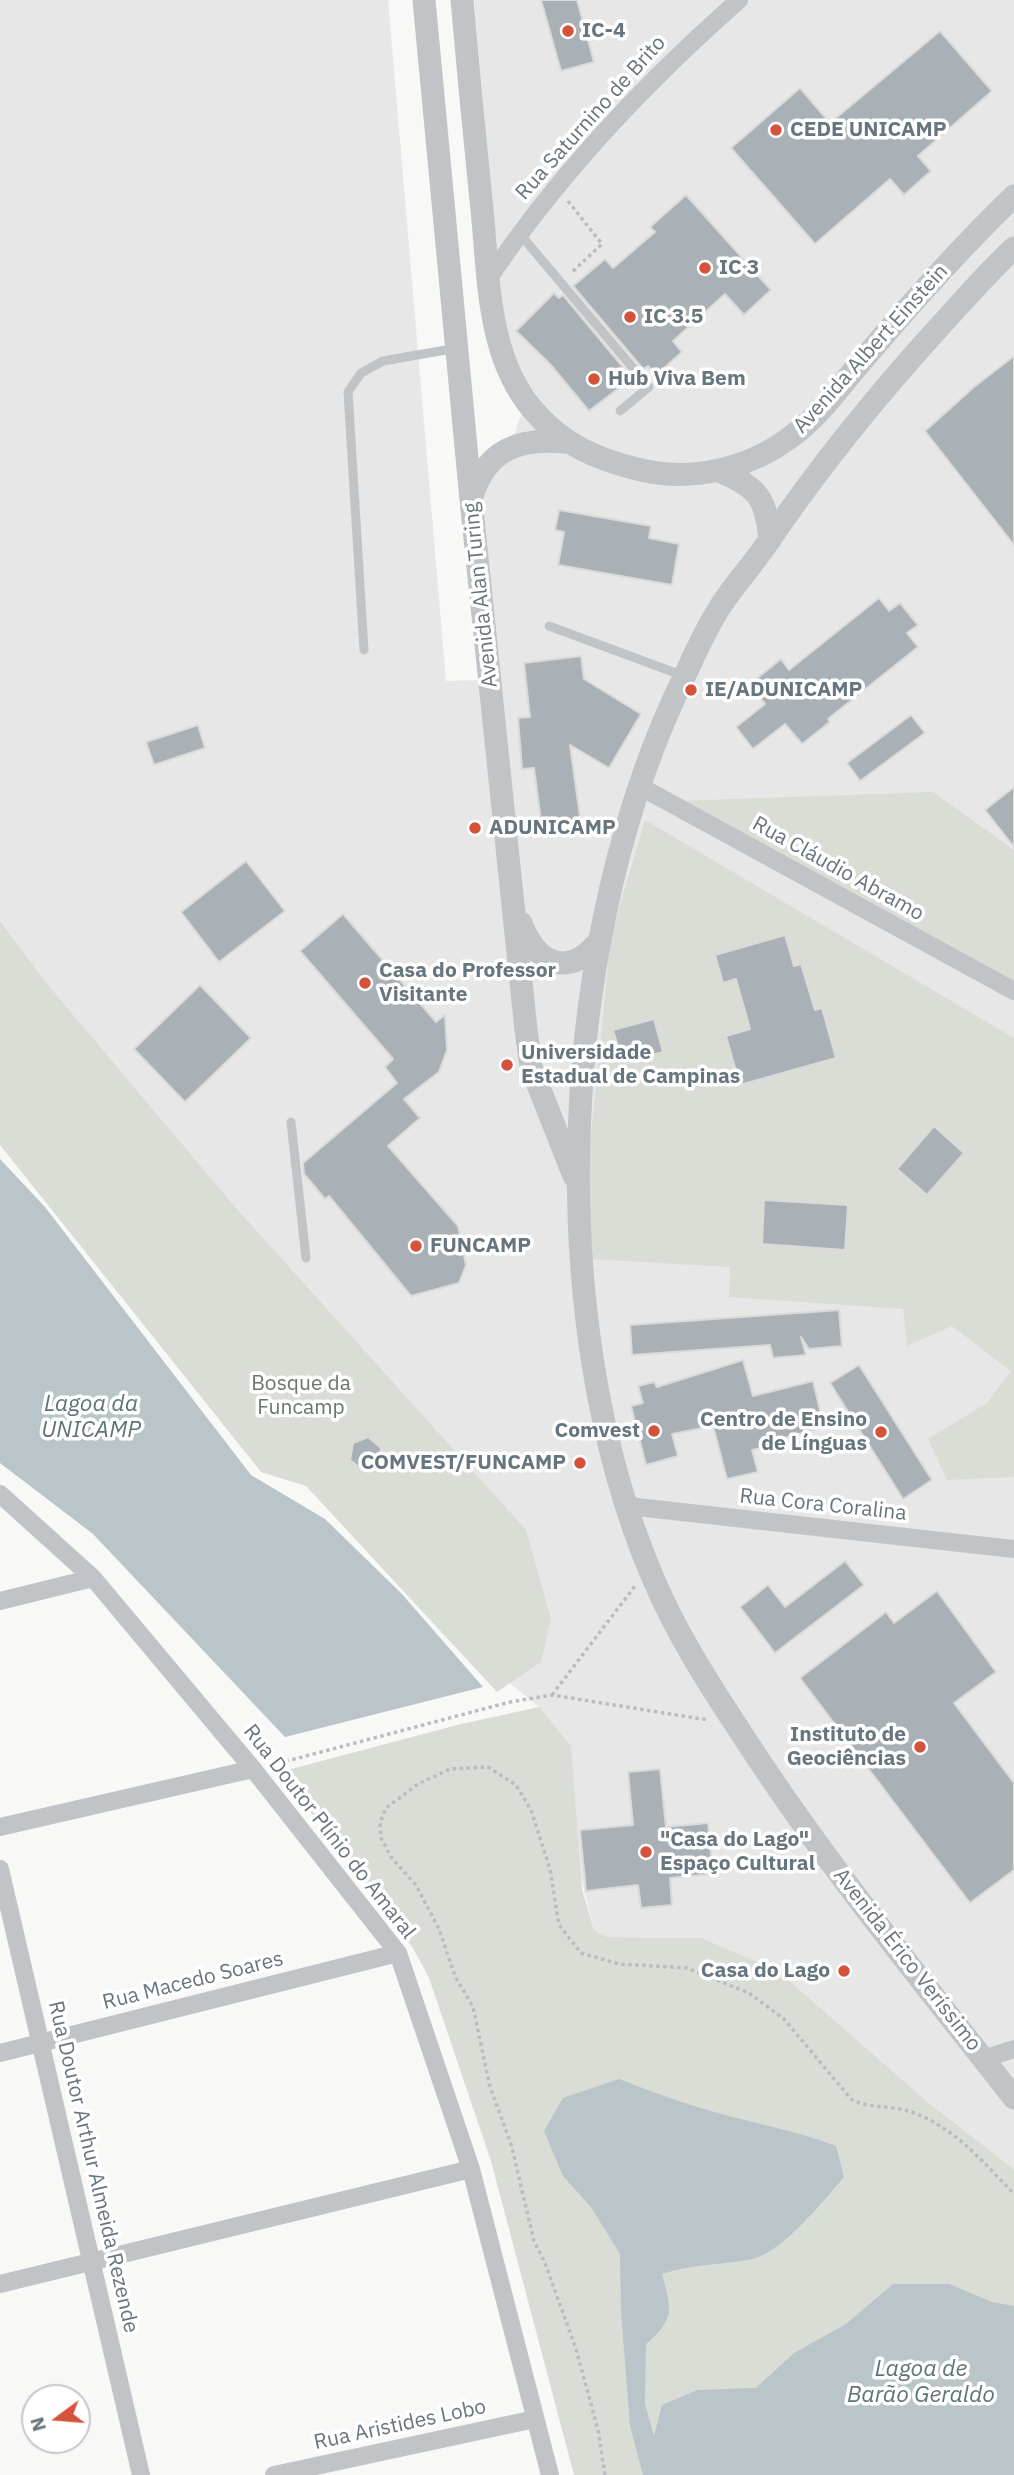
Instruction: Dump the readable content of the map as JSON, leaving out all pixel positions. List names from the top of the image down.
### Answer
{
  "streets": {
    "street": [
      "Rua Saturnino de Brito",
      "Avenida Albert Einstein",
      "Avenida Alan Turing",
      "Rua Cláudio Abramo",
      "Rua Cora Coralina",
      "Rua Doutor Plínio do Amaral",
      "Avenida Érico Veríssimo",
      "Rua Macedo Soares",
      "Rua Doutor Arthur Almeida Rezende",
      "Rua Aristides Lobo"
    ]
  },
  "crossings": [
    ["Rua Saturnino de Brito", "Avenida Albert Einstein"],
    ["Avenida Albert Einstein", "Rua Cláudio Abramo"],
    ["Avenida Albert Einstein", "Avenida Érico Veríssimo"],
    ["Avenida Alan Turing", "Avenida Érico Veríssimo"],
    ["Rua Cláudio Abramo", "Avenida Érico Veríssimo"],
    ["Rua Cora Coralina", "Avenida Érico Veríssimo"],
    ["Rua Doutor Plínio do Amaral", "Rua Macedo Soares"],
    ["Rua Doutor Plínio do Amaral", "Rua Aristides Lobo"],
    ["Rua Macedo Soares", "Rua Doutor Arthur Almeida Rezende"]
  ],
  "water": ["Lagoa da UNICAMP", "Lagoa de Barão Geraldo"],
  "parks": ["Bosque da Funcamp"],
  "places": [
    "IC-4",
    "CEDE UNICAMP",
    "IC 3",
    "IC 3.5",
    "Hub Viva Bem",
    "IE/ADUNICAMP",
    "ADUNICAMP",
    "Casa do Professor Visitante",
    "Universidade Estadual de Campinas",
    "FUNCAMP",
    "Comvest",
    "Centro de Ensino de Línguas",
    "COMVEST/FUNCAMP",
    "Instituto de Geociências",
    "\"Casa do Lago\" Espaço Cultural",
    "Casa do Lago"
  ],
  "north": "left"
}
